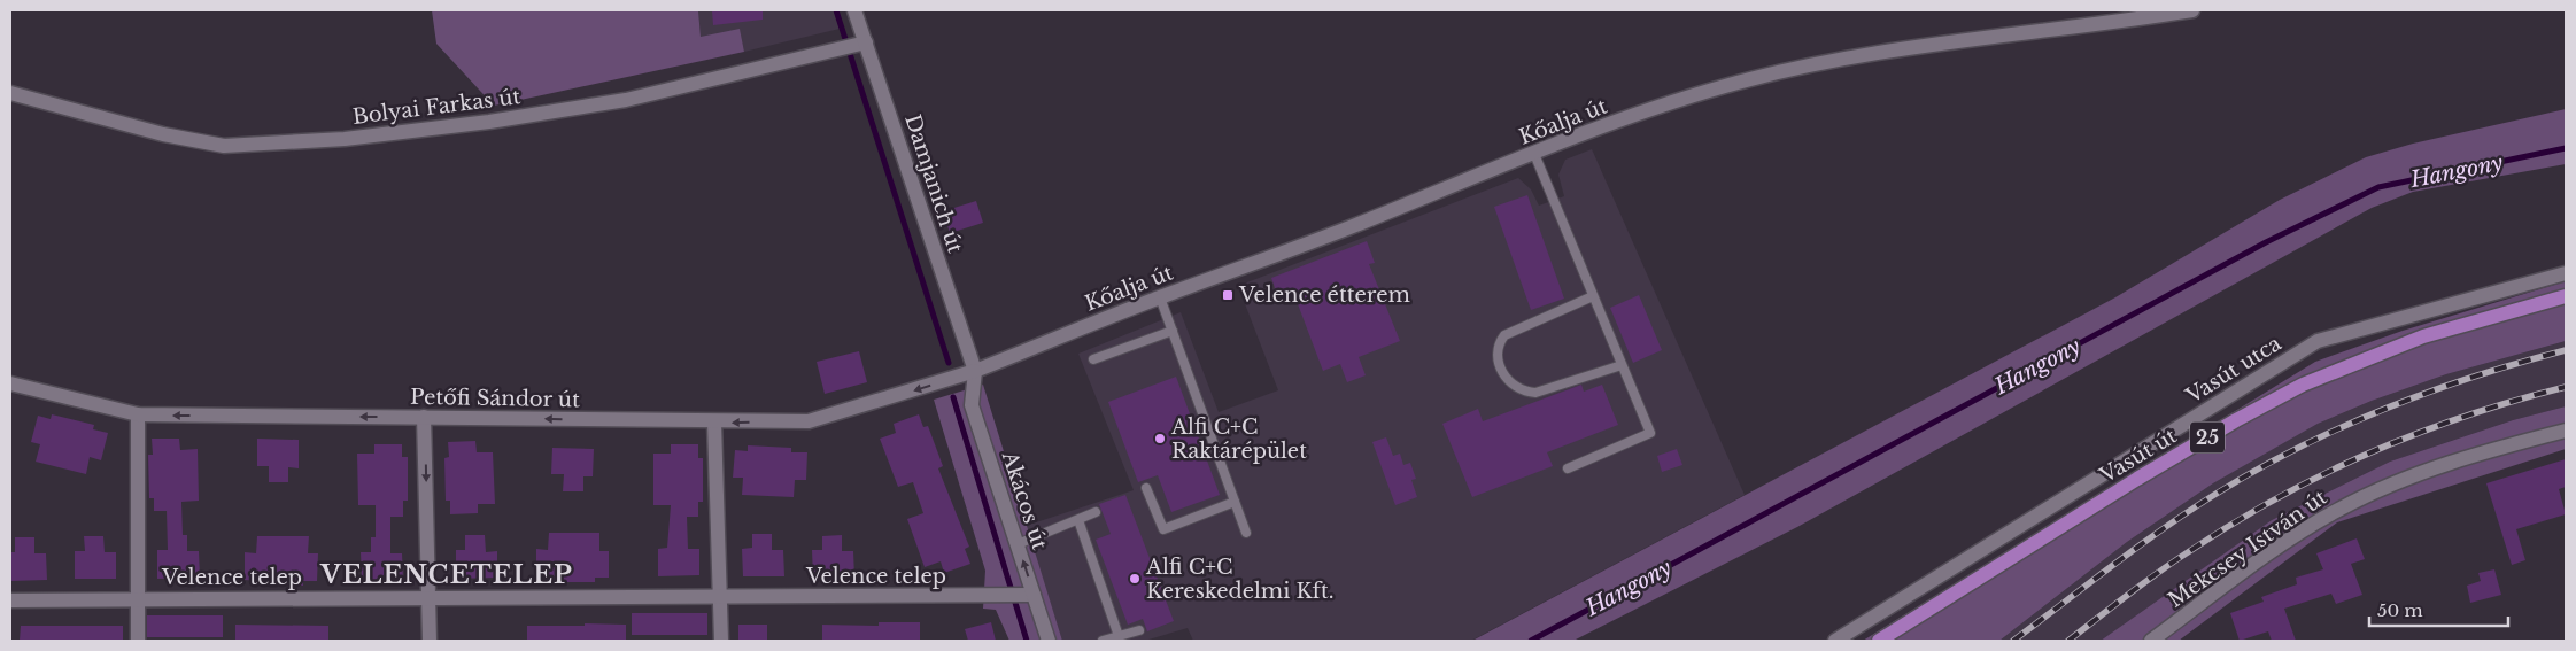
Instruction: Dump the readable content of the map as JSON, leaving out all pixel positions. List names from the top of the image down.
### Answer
{
  "streets": {
    "main road": ["25", "Vasút út"],
    "street": [
      "Bolyai Farkas út",
      "Kőalja út",
      "Damjanich út",
      "Vasút utca",
      "Petőfi Sándor út",
      "Akácos út",
      "Mekcsey István út",
      "Velence telep"
    ]
  },
  "crossings": [
    ["Bolyai Farkas út", "Damjanich út"],
    ["Kőalja út", "Damjanich út"],
    ["Kőalja út", "Petőfi Sándor út"],
    ["Kőalja út", "Akácos út"],
    ["Damjanich út", "Petőfi Sándor út"],
    ["Damjanich út", "Akácos út"],
    ["Petőfi Sándor út", "Akácos út"],
    ["Petőfi Sándor út", "Velence telep"],
    ["Akácos út", "Velence telep"]
  ],
  "one_way": ["Petőfi Sándor út"],
  "districts": ["VELENCETELEP"],
  "water": ["Hangony"],
  "places": {
    "transit": ["Velence étterem"],
    "other": ["Alfi C+C Raktárépület", "Alfi C+C Kereskedelmi Kft."]
  },
  "scale_bar": "50 m"
}
